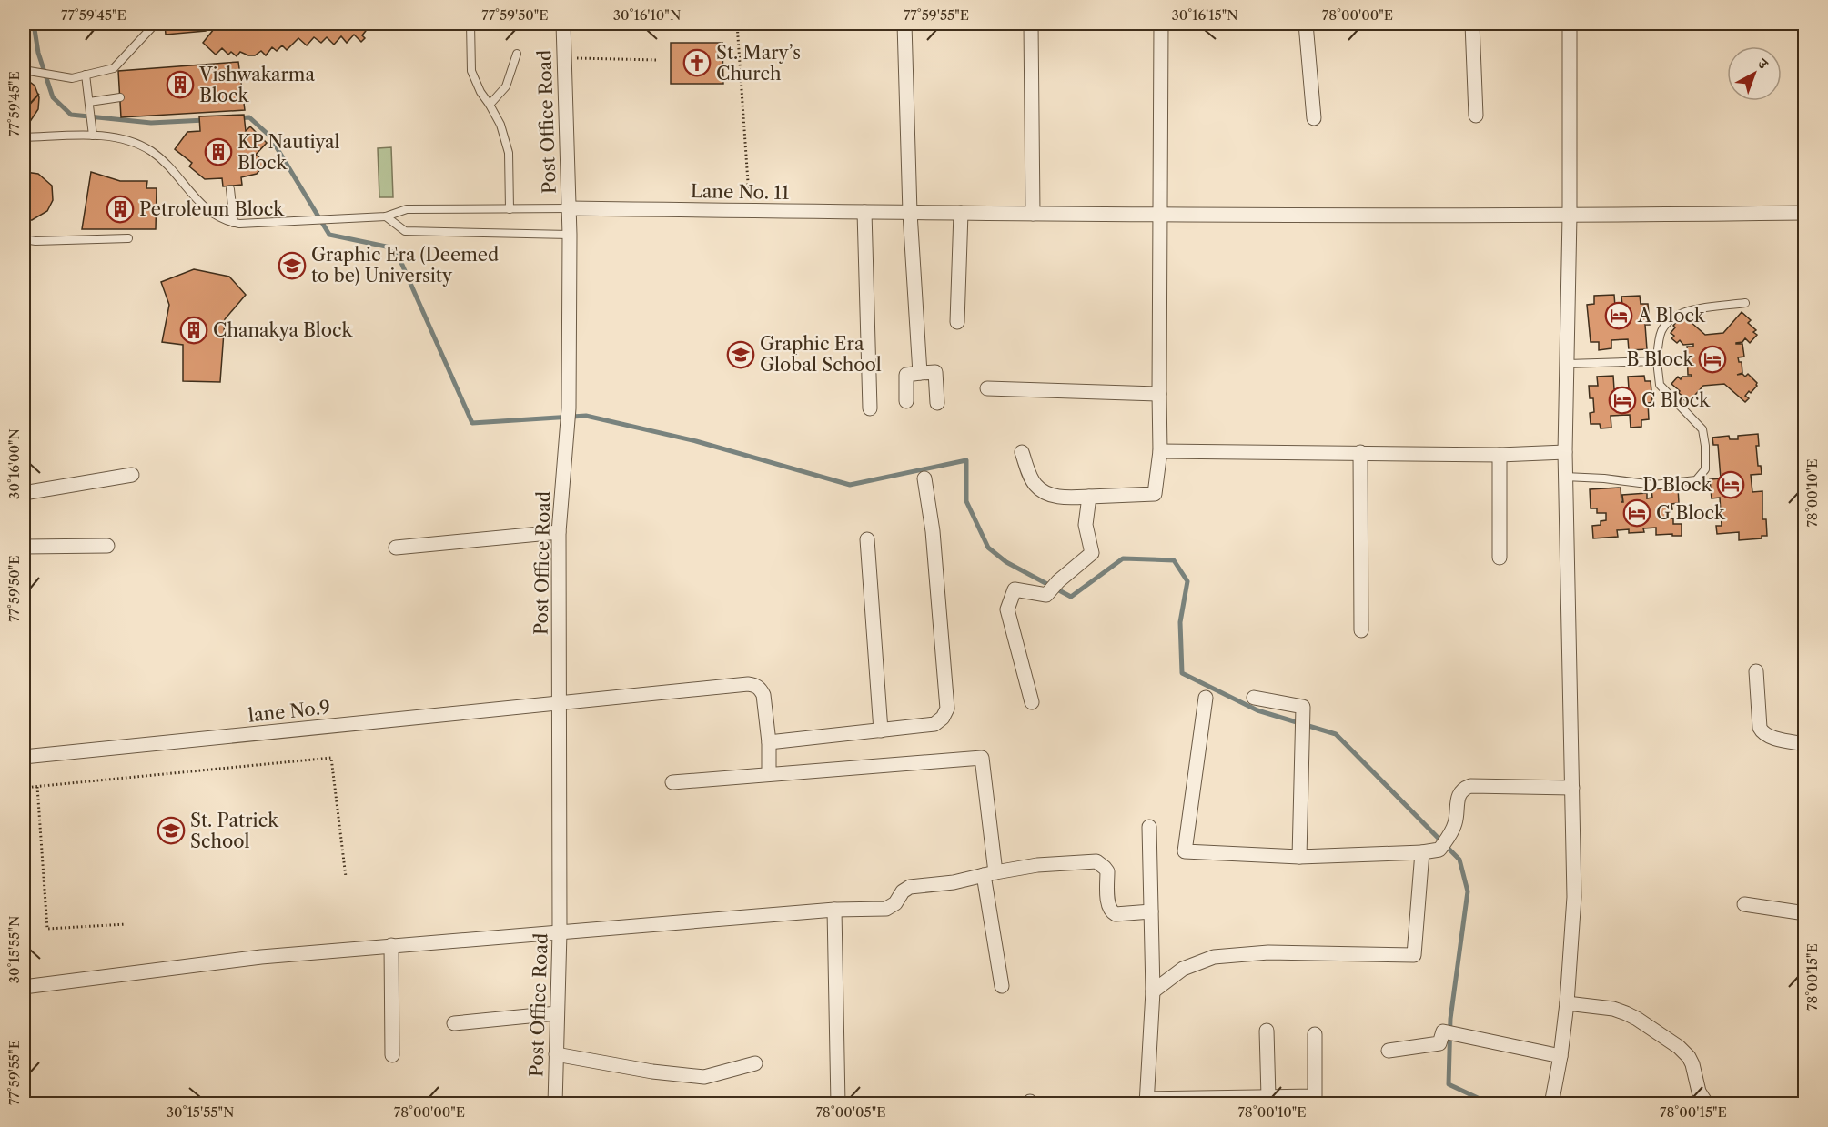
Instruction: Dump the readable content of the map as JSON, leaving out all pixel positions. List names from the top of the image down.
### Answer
{
  "streets": {
    "street": ["Post Office Road", "Lane No. 11", "lane No.9"]
  },
  "crossings": [
    ["Post Office Road", "Lane No. 11"],
    ["Post Office Road", "lane No.9"]
  ],
  "places": {
    "church": ["St. Mary’s Church"],
    "building": [
      "Vishwakarma Block",
      "KP Nautiyal Block",
      "Petroleum Block",
      "Chanakya Block"
    ],
    "school or university": ["Graphic Era (Deemed to be) University", "Graphic Era Global School", "St. Patrick School"],
    "hotel": [
      "A Block",
      "B Block",
      "C Block",
      "D Block",
      "G Block"
    ]
  },
  "north": "top right",
  "coordinates": [
    "77°59'45\"E",
    "77°59'50\"E",
    "30°16'10\"N",
    "77°59'55\"E",
    "30°16'15\"N",
    "78°00'00\"E",
    "30°16'00\"N",
    "78°00'10\"E",
    "30°15'55\"N",
    "78°00'15\"E",
    "78°00'05\"E"
  ]
}
